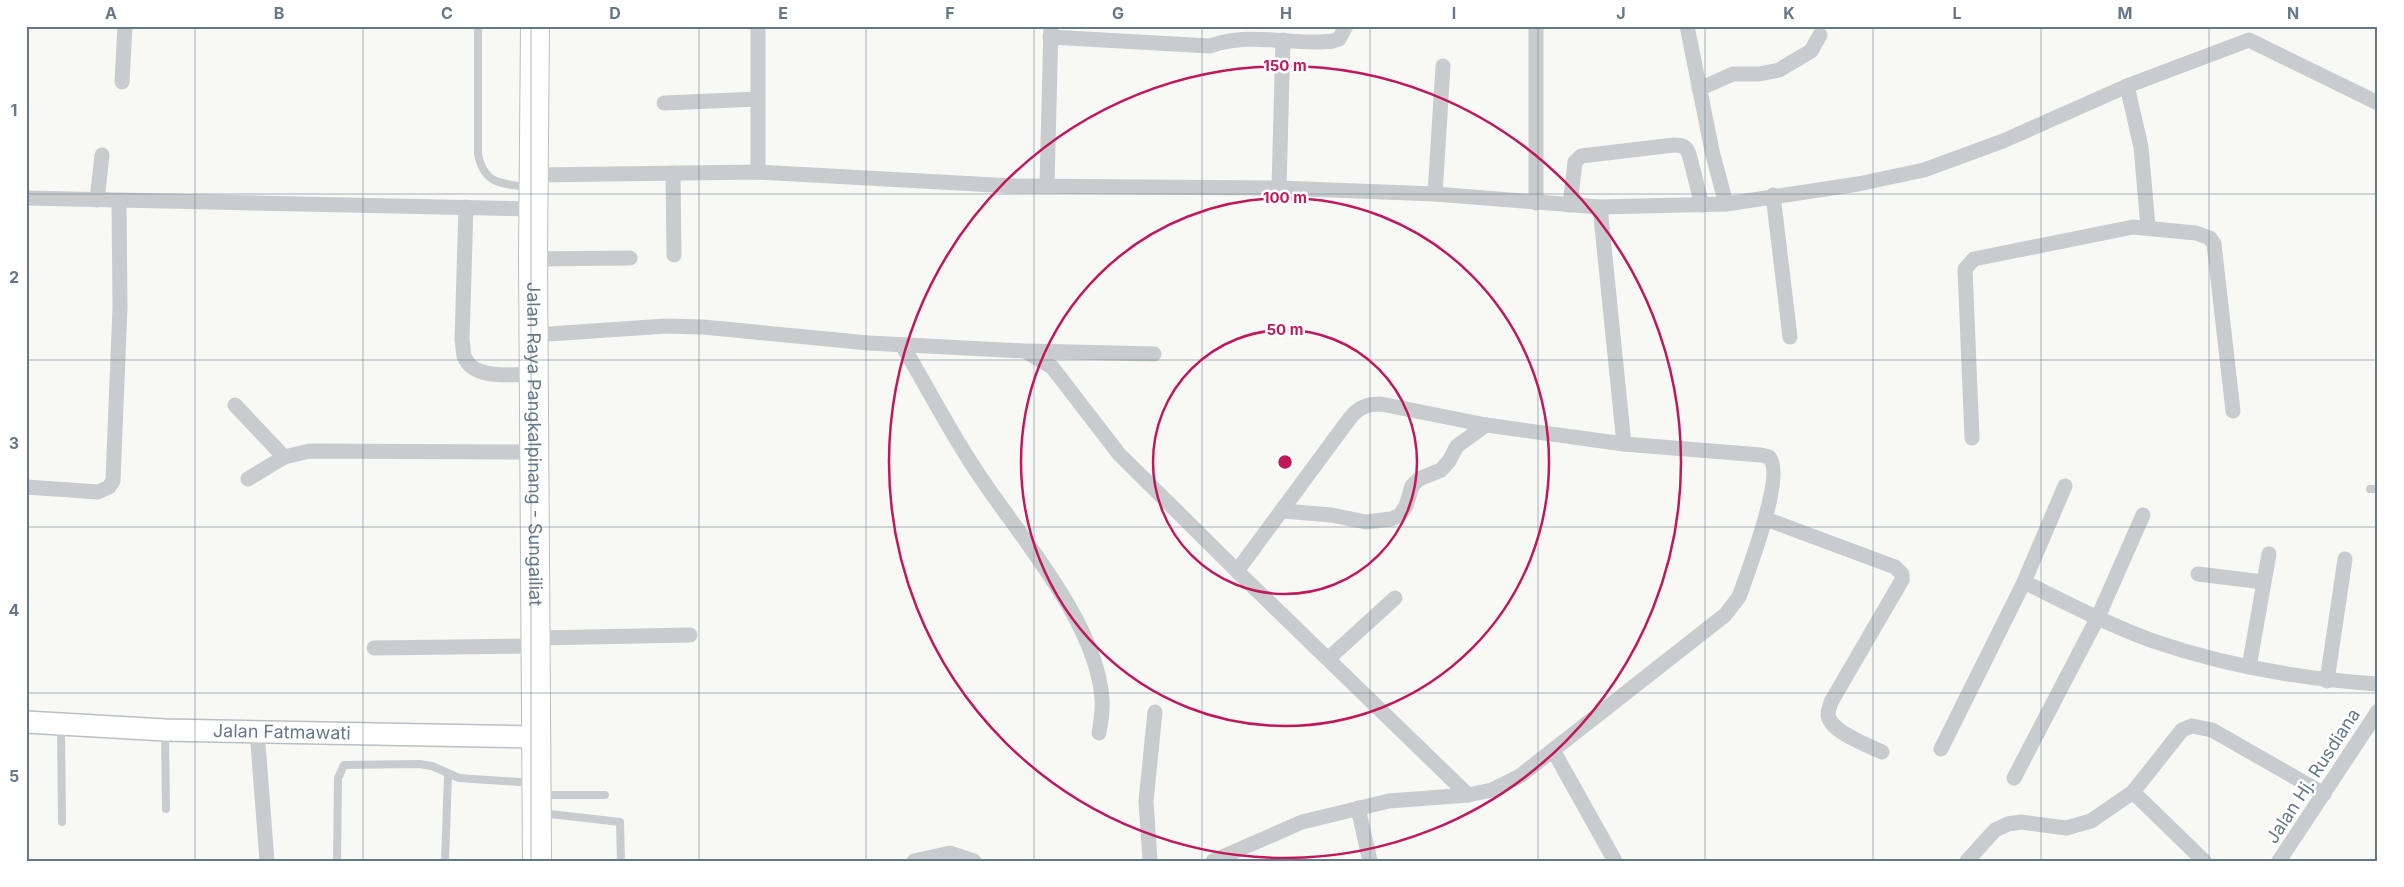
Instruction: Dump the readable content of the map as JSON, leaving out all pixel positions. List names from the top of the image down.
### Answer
{
  "streets": {
    "highway": ["Jalan Raya Pangkalpinang - Sungailiat"],
    "street": ["Jalan Fatmawati", "Jalan Hj. Rusdiana"]
  },
  "crossings": [
    ["Jalan Raya Pangkalpinang - Sungailiat", "Jalan Fatmawati"]
  ],
  "grid": {
    "columns": [
      "A",
      "B",
      "C",
      "D",
      "E",
      "F",
      "G",
      "H",
      "I",
      "J",
      "K",
      "L",
      "M",
      "N"
    ],
    "rows": [
      "1",
      "2",
      "3",
      "4",
      "5"
    ]
  },
  "rings": ["150 m", "100 m", "50 m"]
}
